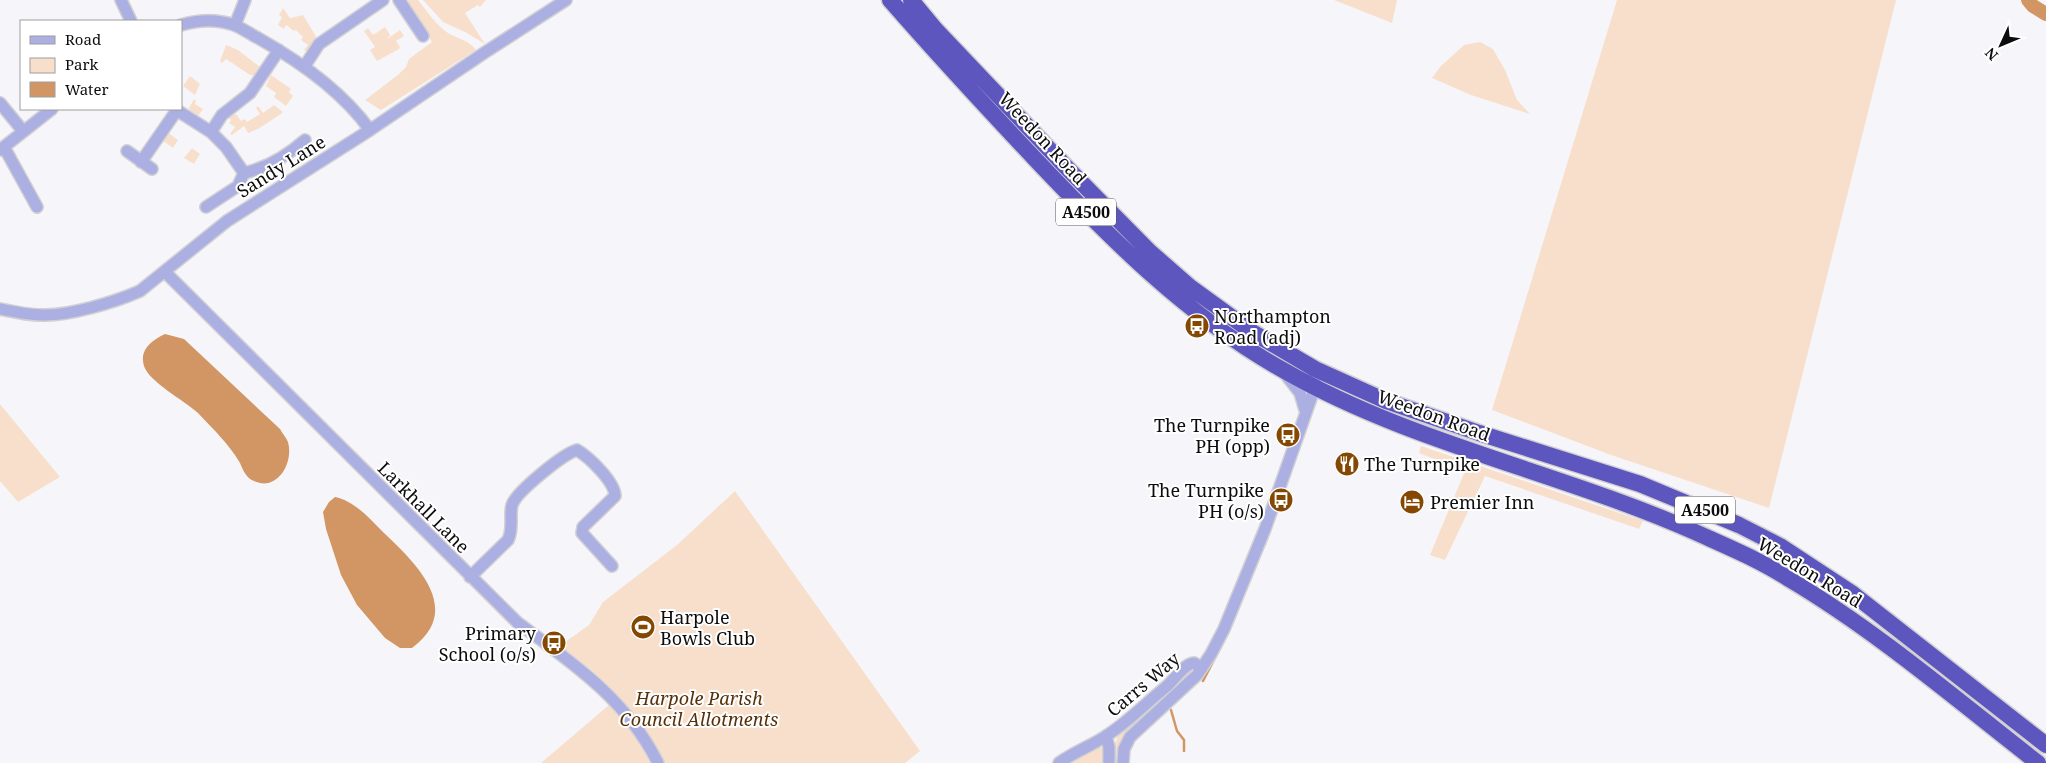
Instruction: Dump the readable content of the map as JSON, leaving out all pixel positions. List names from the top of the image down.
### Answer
{
  "streets": {
    "highway": ["Weedon Road", "A4500"],
    "street": ["Sandy Lane", "Larkhall Lane", "Carrs Way"]
  },
  "crossings": [
    ["Sandy Lane", "Larkhall Lane"]
  ],
  "parks": ["Harpole Parish Council Allotments"],
  "places": {
    "bus stop": [
      "Northampton Road (adj)",
      "The Turnpike PH (opp)",
      "The Turnpike PH (o/s)",
      "Primary School (o/s)"
    ],
    "restaurant": ["The Turnpike"],
    "hotel": ["Premier Inn"],
    "sports": ["Harpole Bowls Club"]
  },
  "legend": ["Road", "Park", "Water"],
  "north": "bottom left"
}
